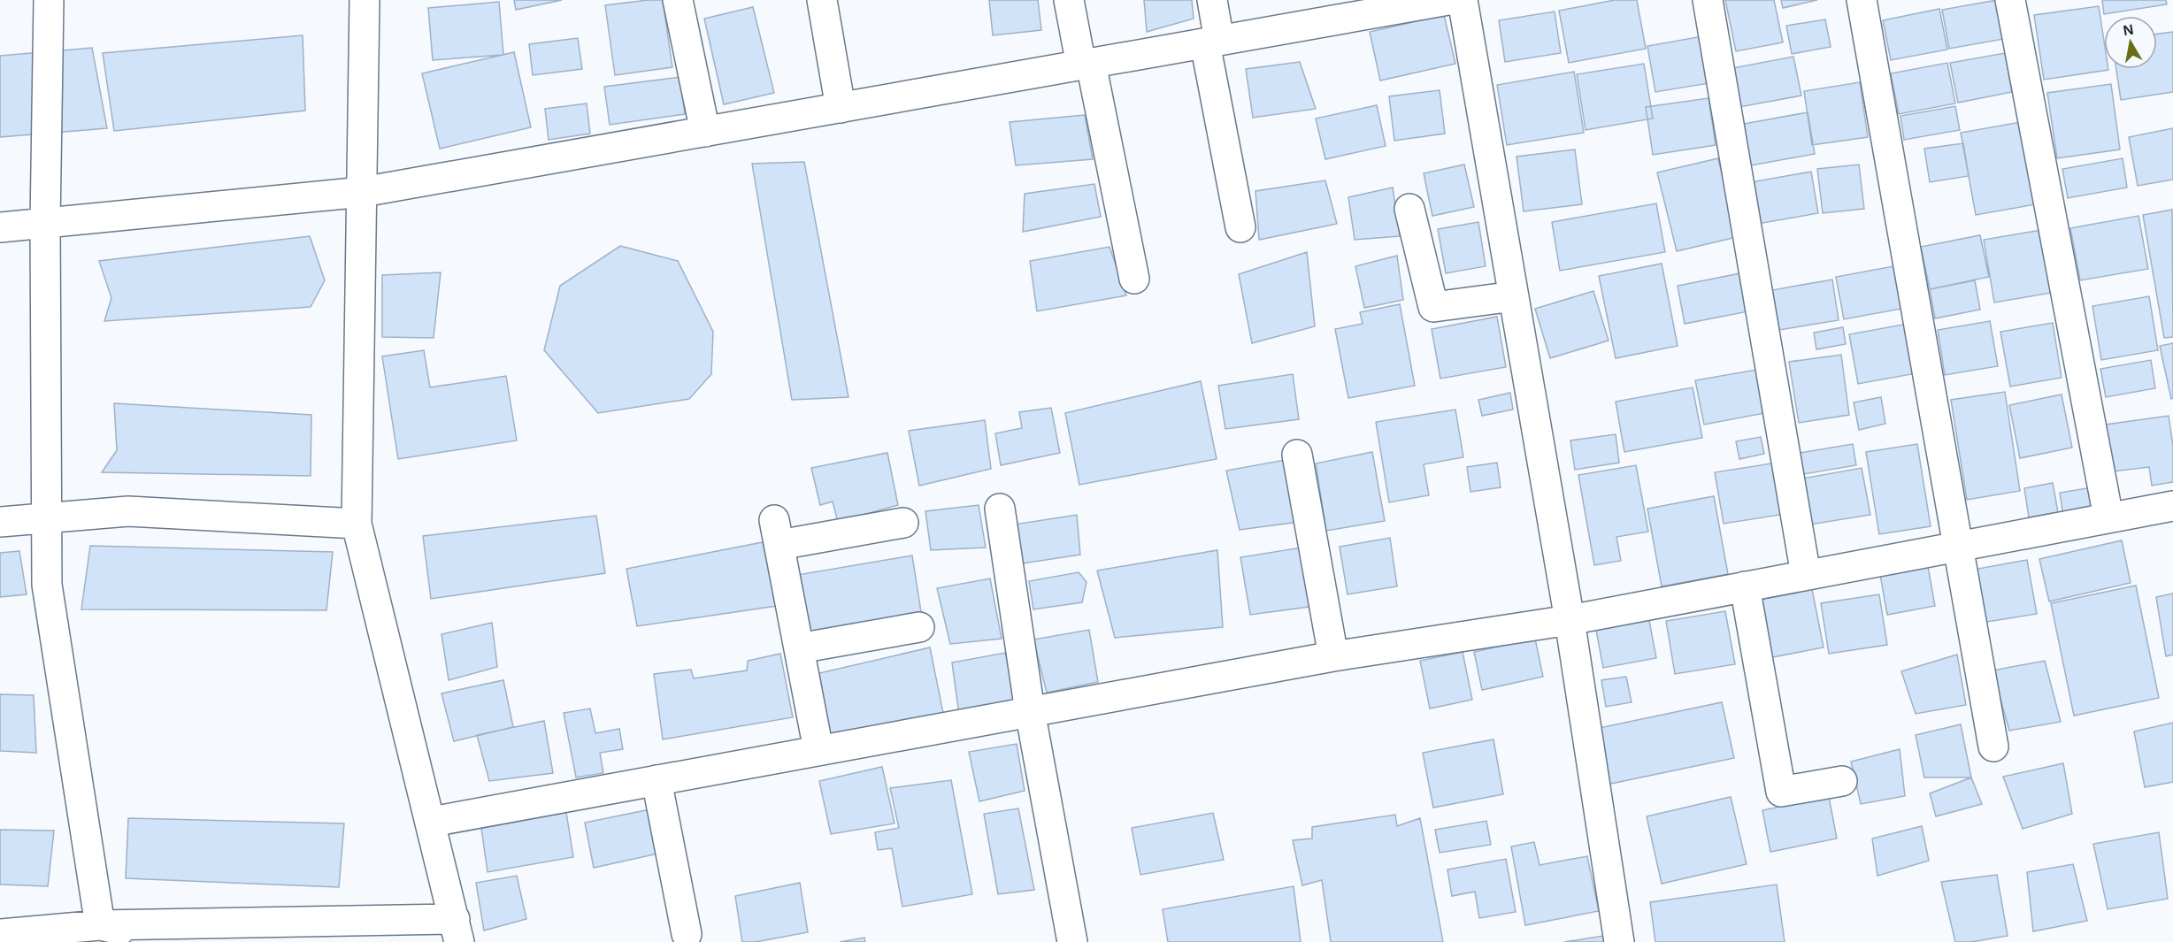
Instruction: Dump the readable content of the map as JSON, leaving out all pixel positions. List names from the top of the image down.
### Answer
{
  "north": "top"
}
